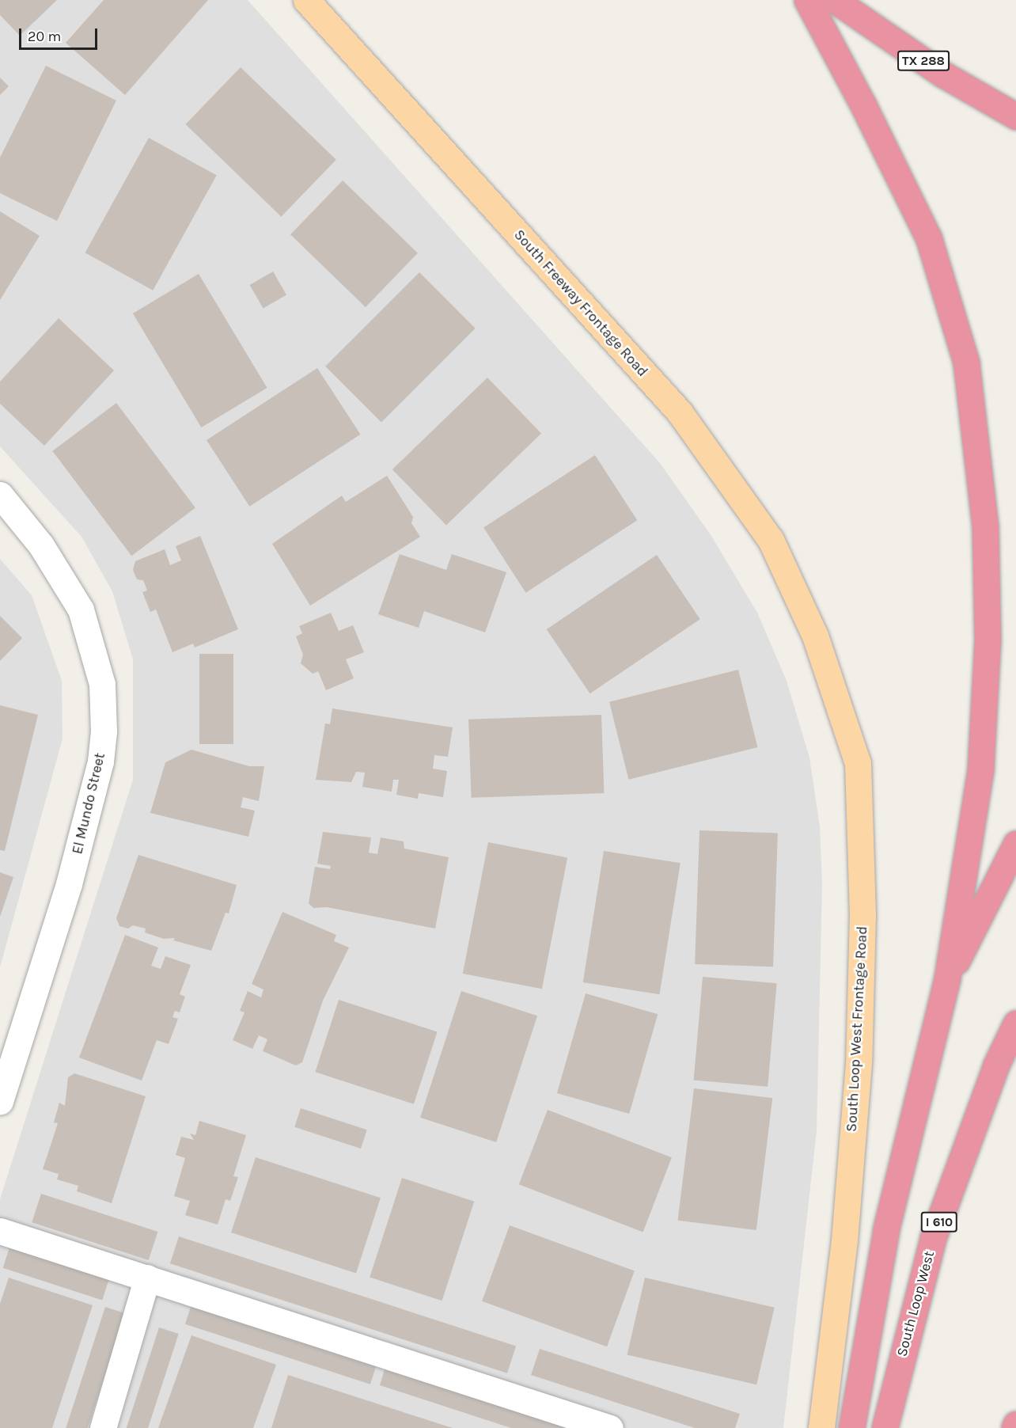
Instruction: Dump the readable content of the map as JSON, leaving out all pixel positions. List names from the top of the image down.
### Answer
{
  "streets": {
    "highway": ["TX 288", "I 610", "South Loop West"],
    "main road": ["South Freeway Frontage Road", "South Loop West Frontage Road"],
    "street": ["El Mundo Street"]
  },
  "crossings": [
    ["South Freeway Frontage Road", "South Loop West Frontage Road"]
  ],
  "scale_bar": "20 m"
}
